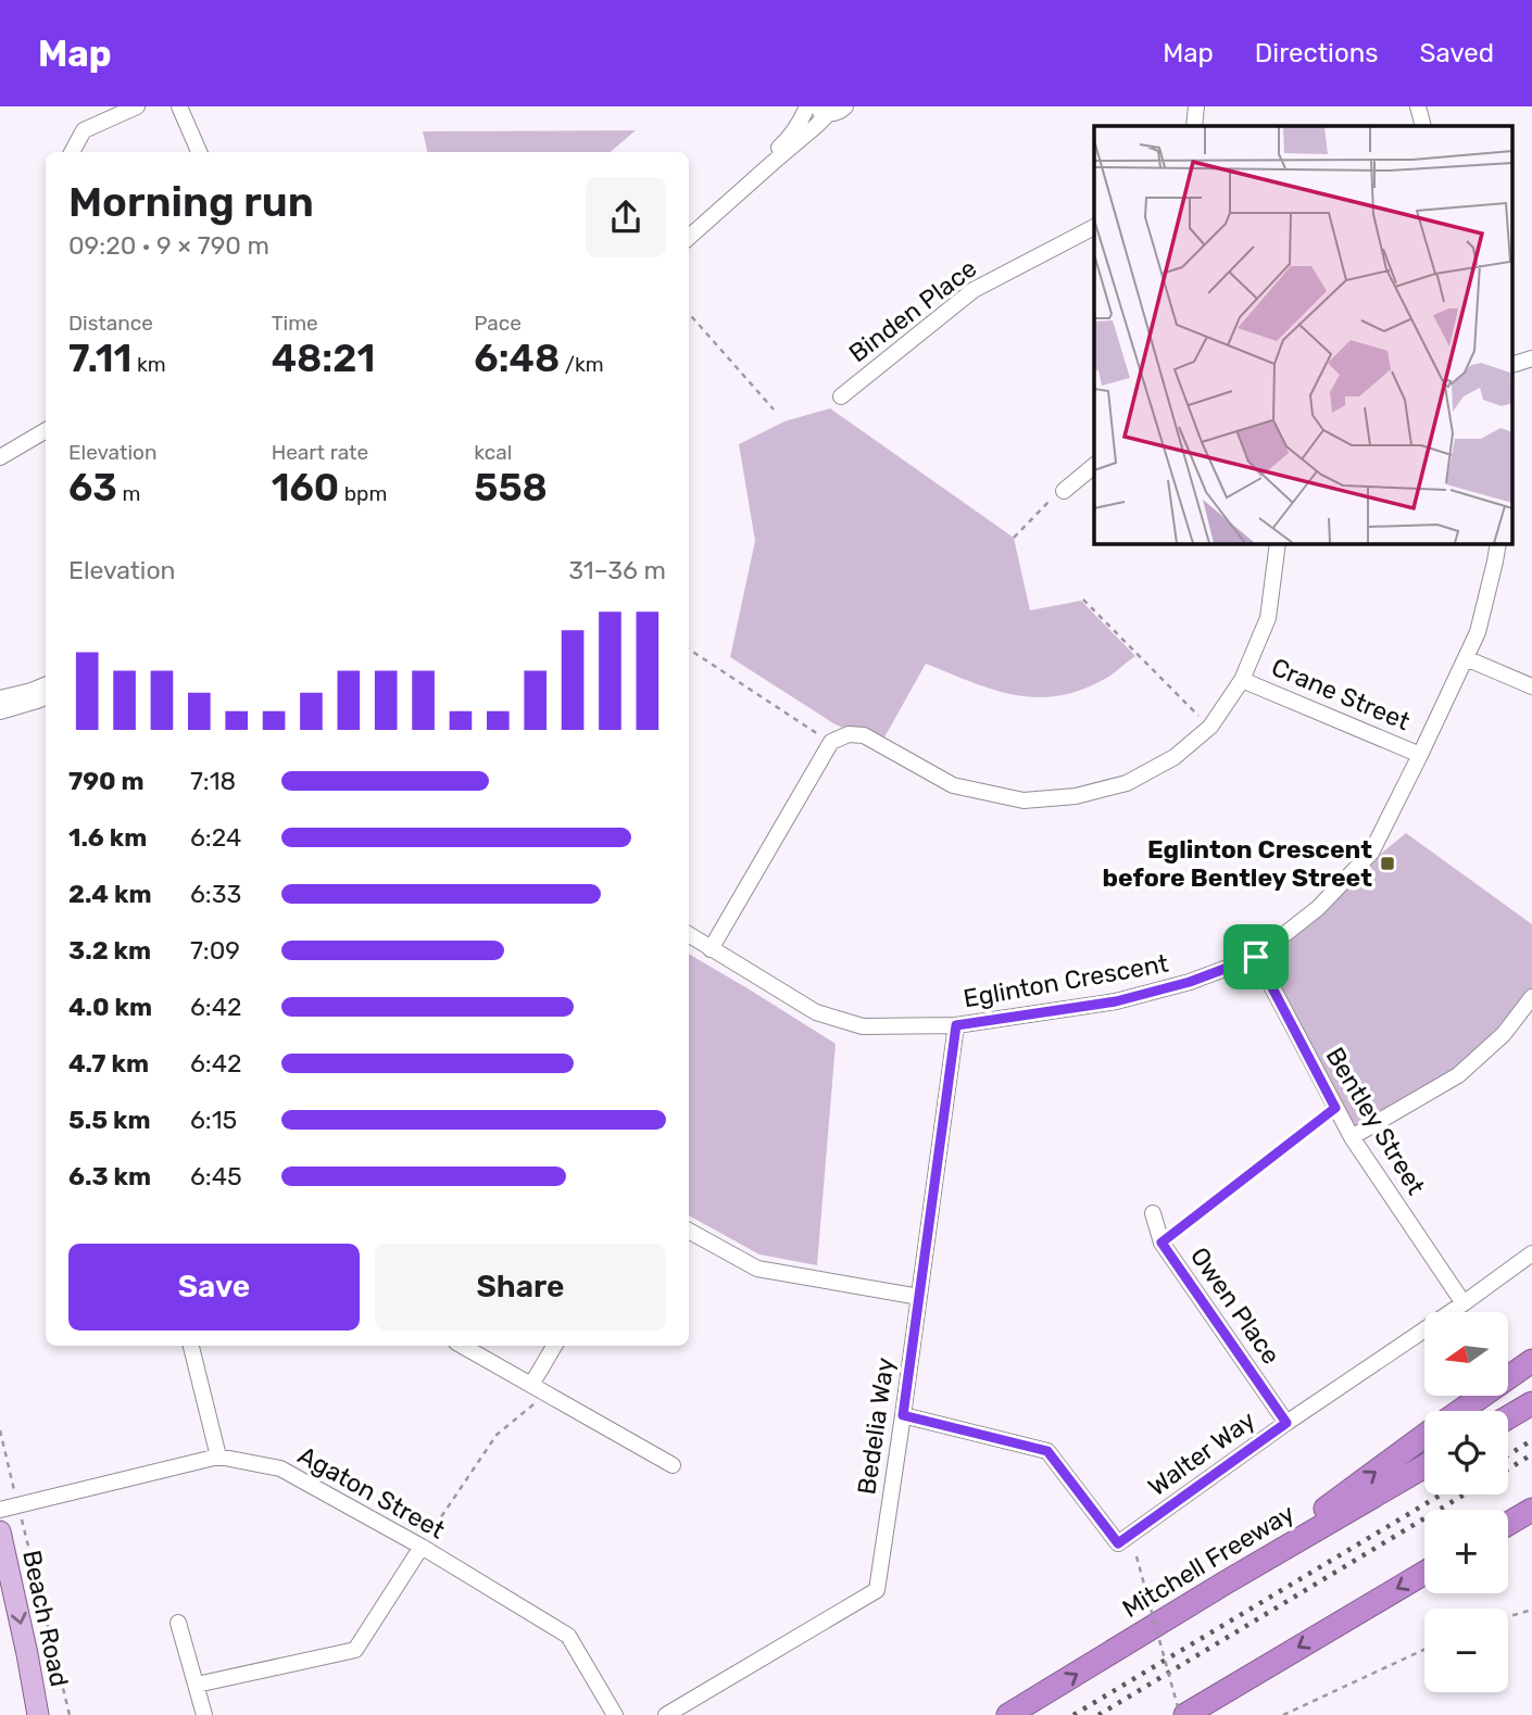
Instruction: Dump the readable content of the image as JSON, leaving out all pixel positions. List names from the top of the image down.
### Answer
{
  "streets": {
    "highway": ["Mitchell Freeway"],
    "main road": ["Beach Road"],
    "street": [
      "Binden Place",
      "Crane Street",
      "Eglinton Crescent",
      "Bentley Street",
      "Owen Place",
      "Bedelia Way",
      "Walter Way",
      "Agaton Street"
    ]
  },
  "crossings": [
    ["Crane Street", "Eglinton Crescent"],
    ["Eglinton Crescent", "Bentley Street"],
    ["Eglinton Crescent", "Bedelia Way"],
    ["Bentley Street", "Walter Way"],
    ["Owen Place", "Walter Way"],
    ["Bedelia Way", "Walter Way"]
  ],
  "one_way": ["Beach Road"],
  "places": {
    "transit": ["Eglinton Crescent before Bentley Street"]
  },
  "north": "left",
  "page": {
    "header": "Map",
    "nav": ["Map", "Directions", "Saved"],
    "heading": ["Morning run", "09:20 · 9 × 790 m"],
    "stats": [
      ["Distance", "7.11 km"],
      ["Time", "48:21"],
      ["Pace", "6:48 /km"],
      ["Elevation", "63 m"],
      ["Heart rate", "160 bpm"],
      ["kcal", "558"]
    ],
    "chart": ["Elevation", "31–36 m"],
    "list": [
      {
        "name": "790 m",
        "note": "7:18"
      },
      {
        "name": "1.6 km",
        "note": "6:24"
      },
      {
        "name": "2.4 km",
        "note": "6:33"
      },
      {
        "name": "3.2 km",
        "note": "7:09"
      },
      {
        "name": "4.0 km",
        "note": "6:42"
      },
      {
        "name": "4.7 km",
        "note": "6:42"
      },
      {
        "name": "5.5 km",
        "note": "6:15"
      },
      {
        "name": "6.3 km",
        "note": "6:45"
      }
    ],
    "buttons": ["Save", "Share"],
    "map_buttons": ["+", "−"]
  }
}
